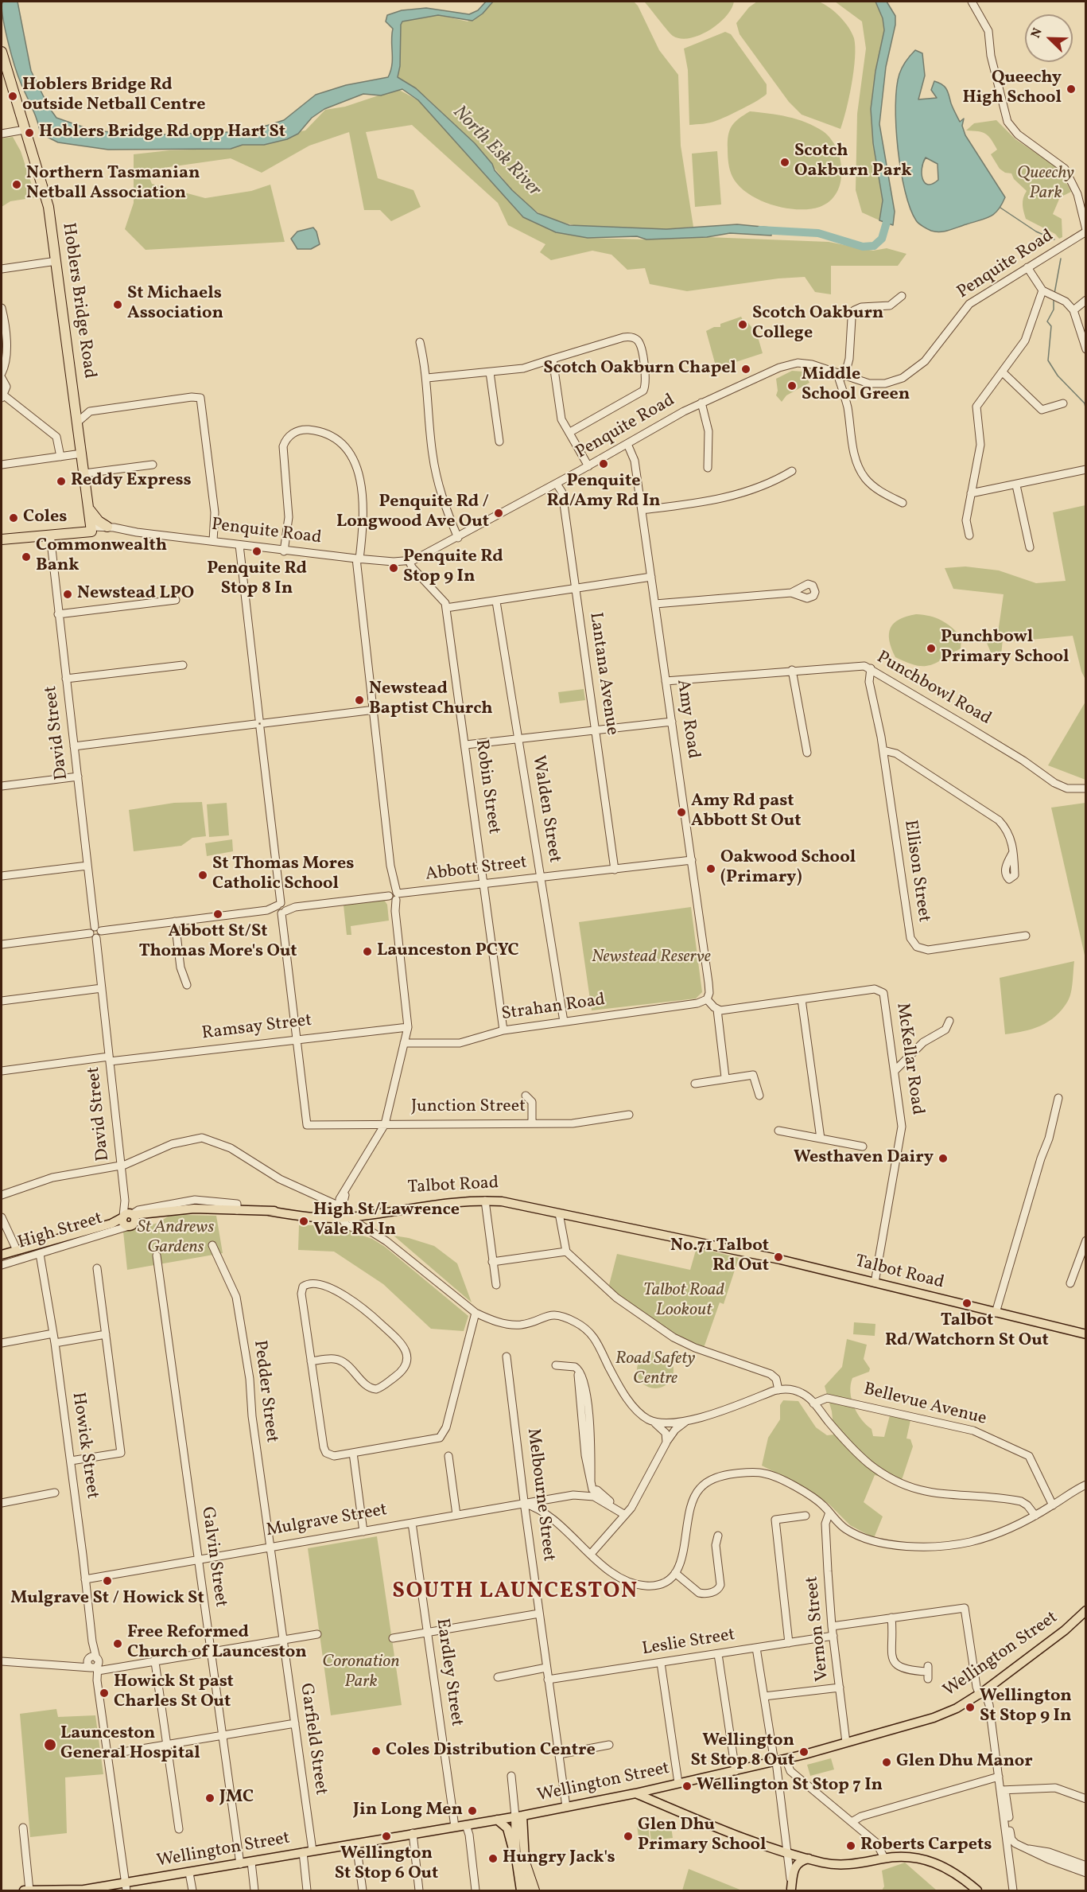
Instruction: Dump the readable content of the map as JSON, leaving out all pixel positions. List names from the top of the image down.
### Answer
{
  "streets": {
    "highway": ["Hoblers Bridge Road"],
    "main road": ["Talbot Road", "High Street", "Wellington Street"],
    "street": [
      "Penquite Road",
      "Lantana Avenue",
      "Punchbowl Road",
      "Amy Road",
      "David Street",
      "Robin Street",
      "Walden Street",
      "Abbott Street",
      "Ellison Street",
      "Strahan Road",
      "Ramsay Street",
      "McKellar Road",
      "Junction Street",
      "Pedder Street",
      "Bellevue Avenue",
      "Howick Street",
      "Melbourne Street",
      "Mulgrave Street",
      "Galvin Street",
      "Vernon Street",
      "Leslie Street",
      "Eardley Street",
      "Garfield Street"
    ]
  },
  "crossings": [
    ["Penquite Road", "Hoblers Bridge Road"],
    ["Penquite Road", "Lantana Avenue"],
    ["Penquite Road", "Amy Road"],
    ["Penquite Road", "Robin Street"],
    ["Lantana Avenue", "Abbott Street"],
    ["Punchbowl Road", "Amy Road"],
    ["Punchbowl Road", "Ellison Street"],
    ["Amy Road", "Abbott Street"],
    ["Amy Road", "Strahan Road"],
    ["David Street", "Abbott Street"],
    ["David Street", "Ramsay Street"],
    ["David Street", "High Street"],
    ["Robin Street", "Abbott Street"],
    ["Robin Street", "Strahan Road"],
    ["Walden Street", "Abbott Street"],
    ["Walden Street", "Strahan Road"],
    ["Ramsay Street", "Junction Street"],
    ["McKellar Road", "Talbot Road"],
    ["Talbot Road", "High Street"],
    ["High Street", "Howick Street"],
    ["Pedder Street", "Mulgrave Street"],
    ["Pedder Street", "Garfield Street"],
    ["Howick Street", "Mulgrave Street"],
    ["Howick Street", "Wellington Street"],
    ["Melbourne Street", "Mulgrave Street"],
    ["Melbourne Street", "Leslie Street"],
    ["Melbourne Street", "Wellington Street"],
    ["Mulgrave Street", "Galvin Street"],
    ["Mulgrave Street", "Eardley Street"],
    ["Mulgrave Street", "Garfield Street"],
    ["Galvin Street", "Wellington Street"],
    ["Vernon Street", "Leslie Street"],
    ["Vernon Street", "Wellington Street"],
    ["Wellington Street", "Eardley Street"],
    ["Wellington Street", "Garfield Street"]
  ],
  "districts": ["SOUTH LAUNCESTON"],
  "water": ["North Esk River"],
  "parks": [
    "Queechy Park",
    "Newstead Reserve",
    "St Andrews Gardens",
    "Talbot Road Lookout",
    "Road Safety Centre",
    "Coronation Park"
  ],
  "places": [
    "Queechy High School",
    "Hoblers Bridge Rd outside Netball Centre",
    "Hoblers Bridge Rd opp Hart St",
    "Scotch Oakburn Park",
    "Northern Tasmanian Netball Association",
    "St Michaels Association",
    "Scotch Oakburn College",
    "Scotch Oakburn Chapel",
    "Middle School Green",
    "Penquite Rd/Amy Rd In",
    "Reddy Express",
    "Penquite Rd / Longwood Ave Out",
    "Coles",
    "Penquite Rd Stop 8 In",
    "Commonwealth Bank",
    "Penquite Rd Stop 9 In",
    "Newstead LPO",
    "Punchbowl Primary School",
    "Newstead Baptist Church",
    "Amy Rd past Abbott St Out",
    "Oakwood School (Primary)",
    "St Thomas Mores Catholic School",
    "Abbott St/St Thomas More's Out",
    "Launceston PCYC",
    "Westhaven Dairy",
    "High St/Lawrence Vale Rd In",
    "No.71 Talbot Rd Out",
    "Talbot Rd/Watchorn St Out",
    "Mulgrave St / Howick St",
    "Free Reformed Church of Launceston",
    "Howick St past Charles St Out",
    "Wellington St Stop 9 In",
    "Launceston General Hospital",
    "Coles Distribution Centre",
    "Wellington St Stop 8 Out",
    "Glen Dhu Manor",
    "Wellington St Stop 7 In",
    "JMC",
    "Jin Long Men",
    "Wellington St Stop 6 Out",
    "Glen Dhu Primary School",
    "Roberts Carpets",
    "Hungry Jack's"
  ],
  "north": "top left"
}
